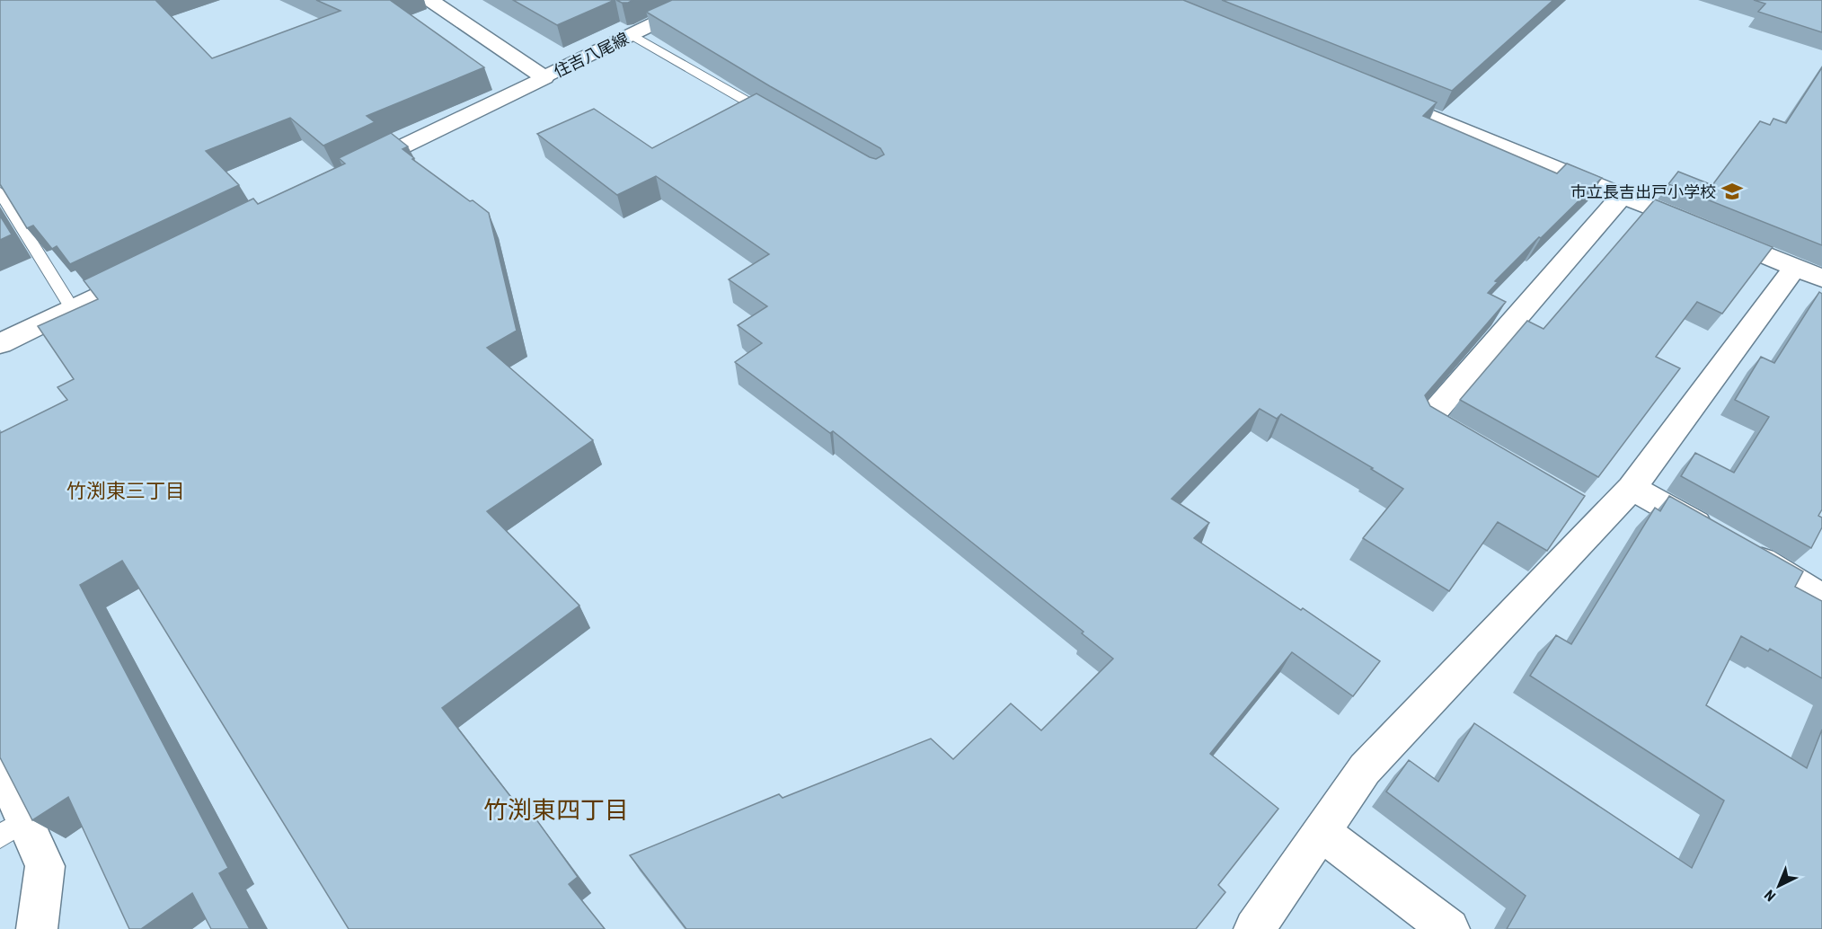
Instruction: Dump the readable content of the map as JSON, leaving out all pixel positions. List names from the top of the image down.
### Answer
{
  "streets": {
    "street": ["住吉八尾線"]
  },
  "districts": ["竹渕東三丁目", "竹渕東四丁目"],
  "places": {
    "school or university": ["市立長吉出戸小学校"]
  },
  "north": "bottom left"
}
